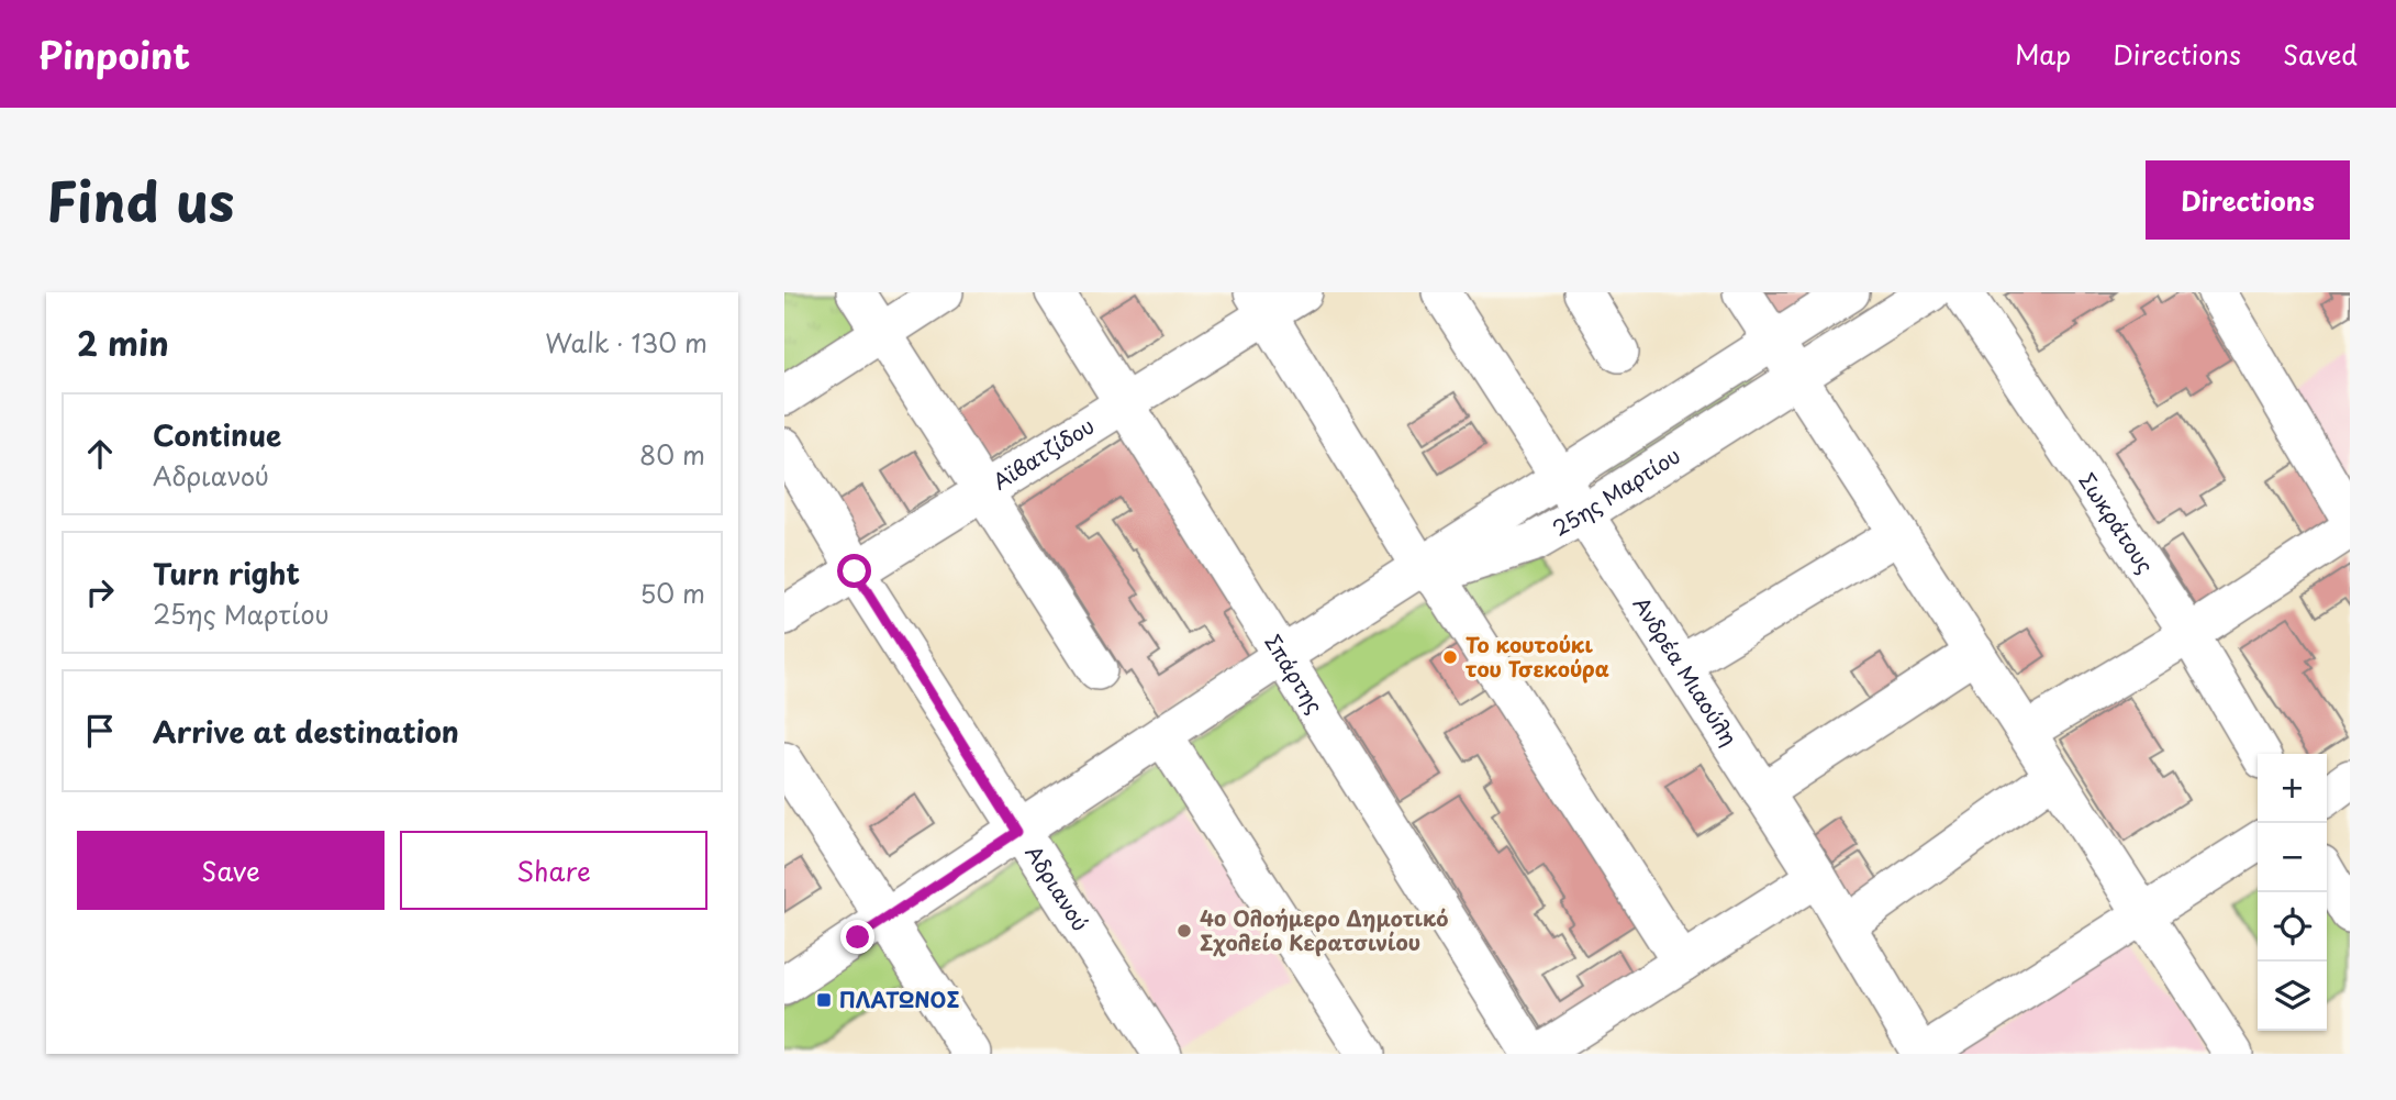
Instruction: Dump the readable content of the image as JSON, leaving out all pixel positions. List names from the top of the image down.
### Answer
{
  "streets": {
    "street": [
      "Αϊβατζίδου",
      "25ης Μαρτίου",
      "Σωκράτους",
      "Ανδρέα Μιαούλη",
      "Σπάρτης",
      "Αδριανού"
    ]
  },
  "crossings": [
    ["Αϊβατζίδου", "Σπάρτης"],
    ["Αϊβατζίδου", "Αδριανού"],
    ["25ης Μαρτίου", "Ανδρέα Μιαούλη"],
    ["25ης Μαρτίου", "Σπάρτης"],
    ["25ης Μαρτίου", "Αδριανού"]
  ],
  "places": {
    "other": ["Το κουτούκι του Τσεκούρα", "4o Ολοήμερο Δημοτικό Σχολείο Κερατσινίου"],
    "transit": ["ΠΛΑΤΩΝΟΣ"]
  },
  "page": {
    "header": "Pinpoint",
    "nav": ["Map", "Directions", "Saved"],
    "title": "Find us",
    "buttons": [
      "Directions",
      ["Save", "Share"]
    ],
    "heading": ["2 min", "Walk · 130 m"],
    "list": [
      ["Continue", "Αδριανού", "80 m"],
      ["Turn right", "25ης Μαρτίου", "50 m"],
      "Arrive at destination"
    ],
    "map_buttons": ["+", "−"]
  }
}
